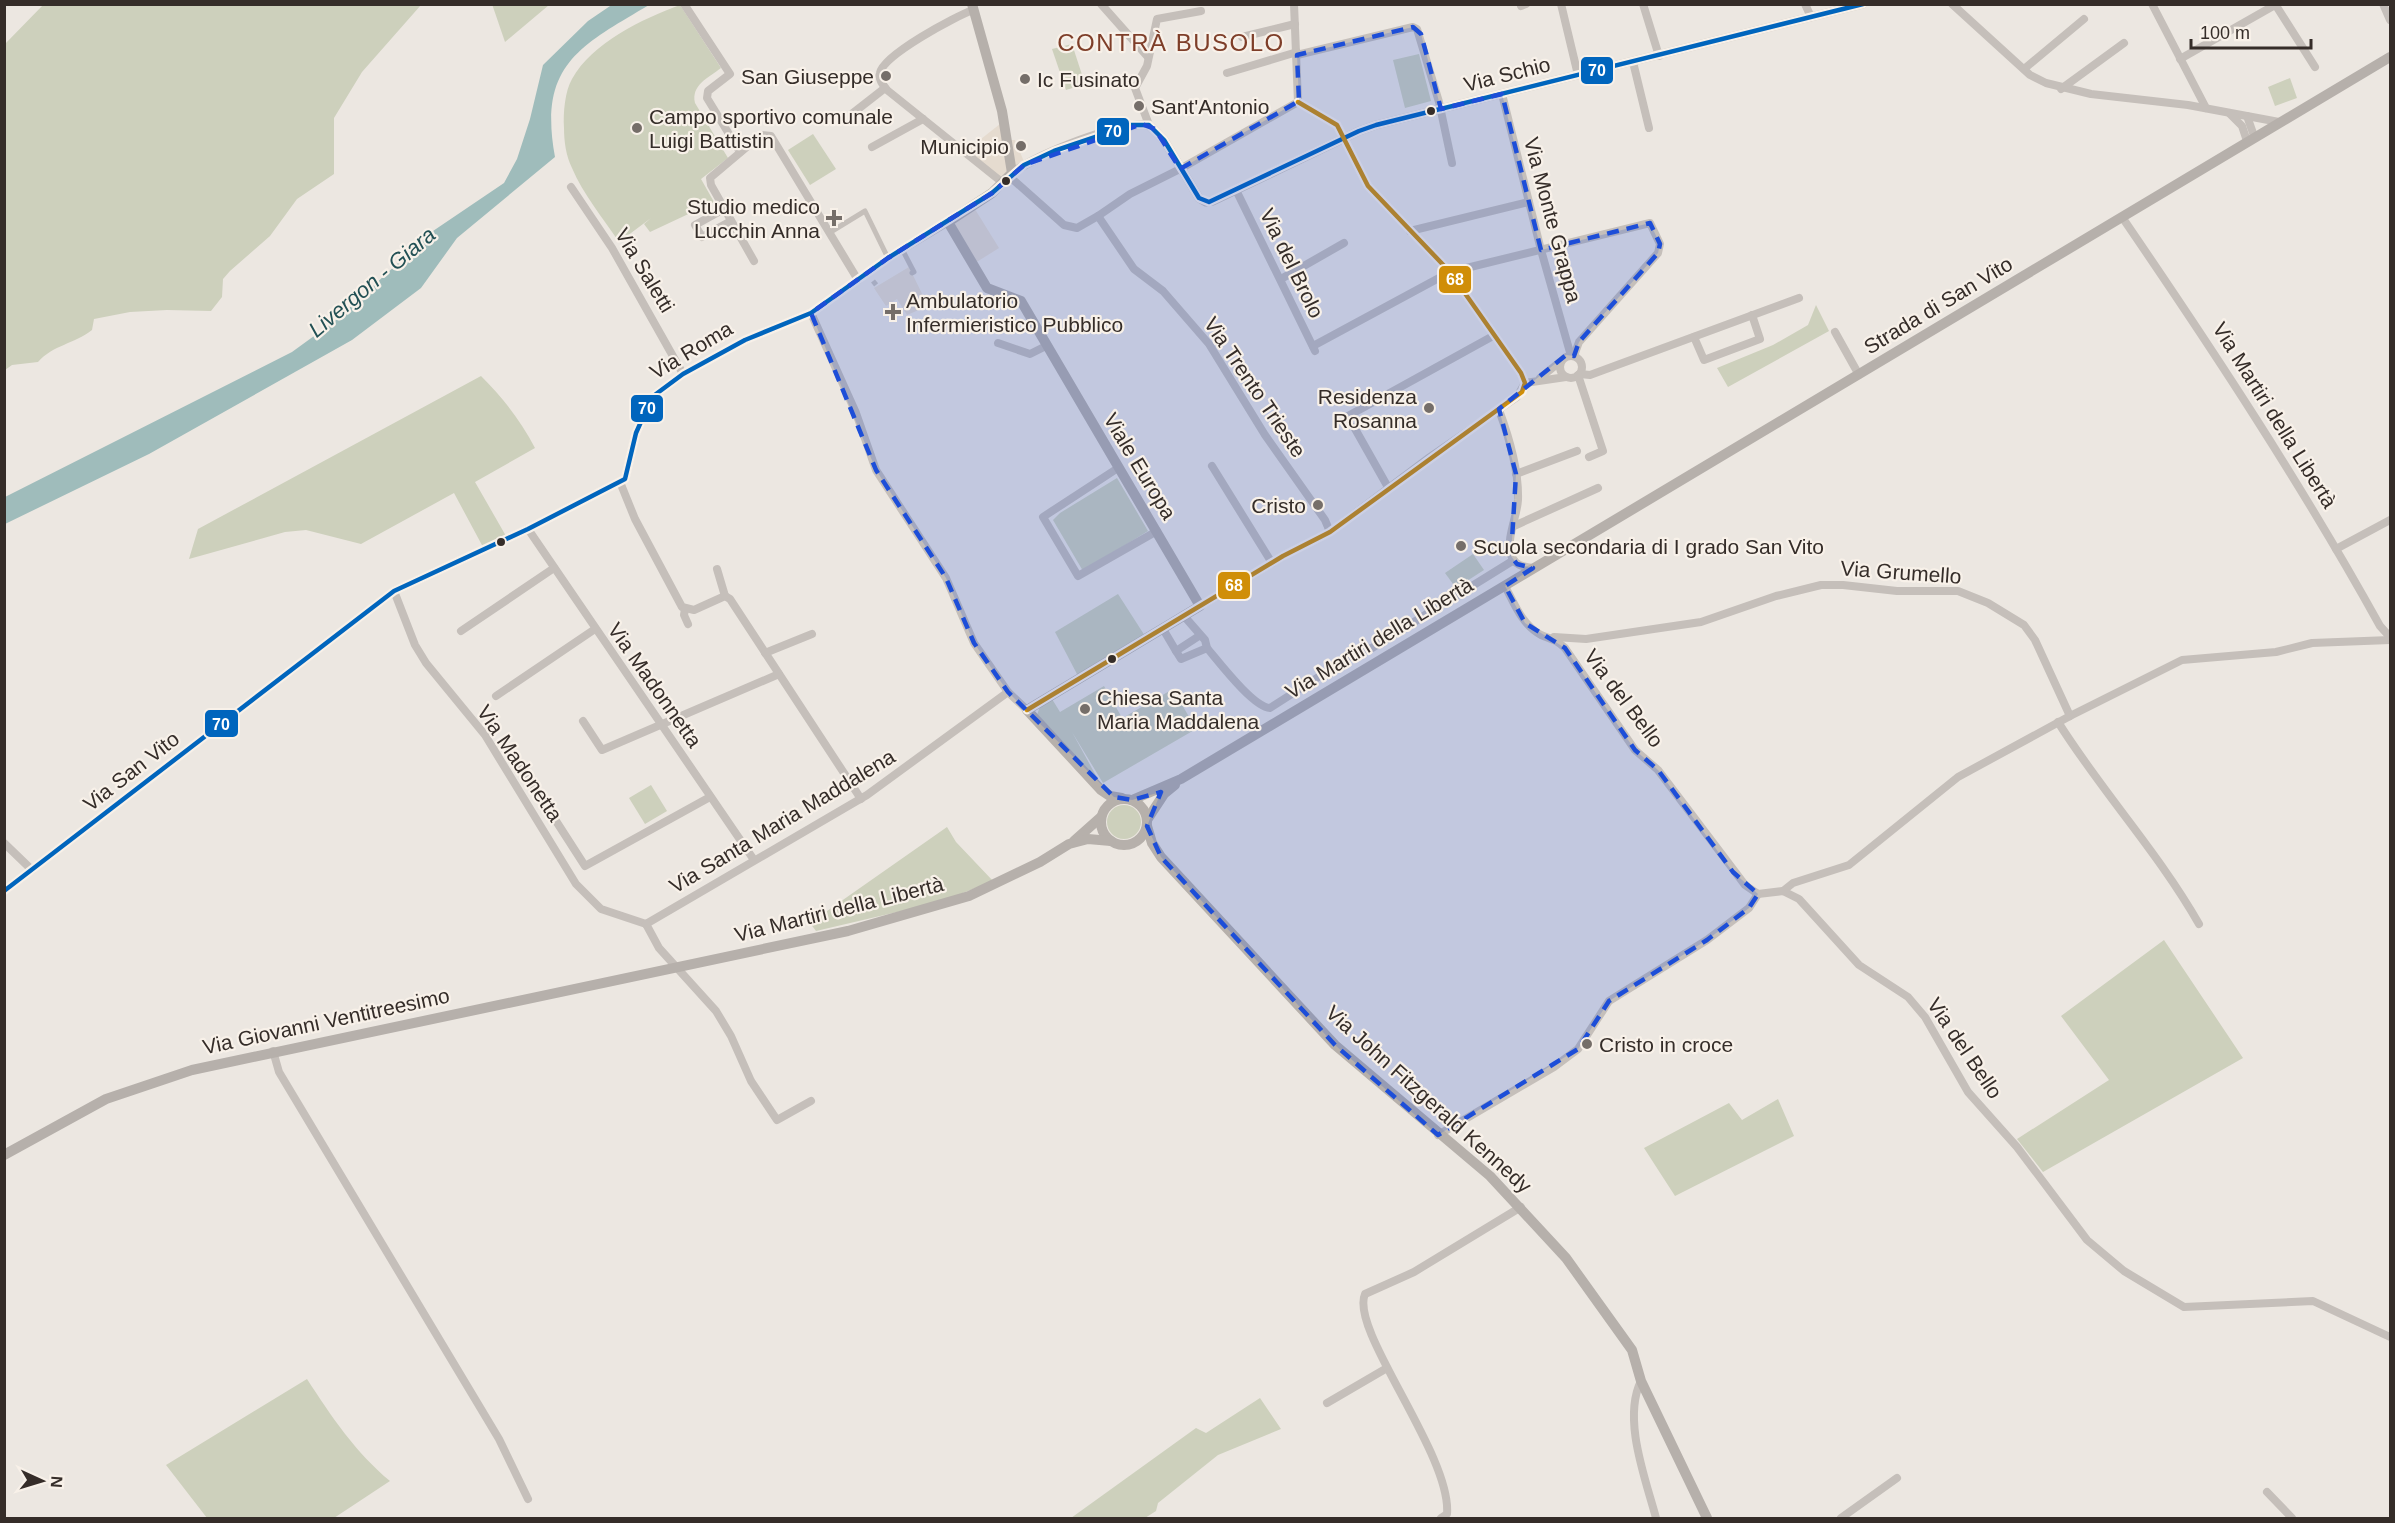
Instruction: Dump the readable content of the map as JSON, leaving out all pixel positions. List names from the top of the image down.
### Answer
{
  "streets": {
    "main road": [
      "Strada di San Vito",
      "Via Roma",
      "Via Martiri della Libertà",
      "Viale Europa",
      "Via Giovanni Ventitreesimo",
      "Via John Fitzgerald Kennedy"
    ],
    "street": [
      "Via Schio",
      "Via Monte Grappa",
      "Via del Brolo",
      "Via Saletti",
      "Via Trento Trieste",
      "Via Grumello",
      "Via Madonnetta",
      "Via del Bello",
      "Via Madonetta",
      "Via San Vito",
      "Via Santa Maria Maddalena"
    ]
  },
  "crossings": [
    ["Via Schio", "Via Monte Grappa"],
    ["Via Schio", "Via del Brolo"],
    ["Via Saletti", "Via Roma"],
    ["Strada di San Vito", "Via Martiri della Libertà"],
    ["Strada di San Vito", "Via del Bello"],
    ["Via Roma", "Viale Europa"],
    ["Via Martiri della Libertà", "Via del Bello"],
    ["Via Martiri della Libertà", "Via Giovanni Ventitreesimo"],
    ["Via Martiri della Libertà", "Via John Fitzgerald Kennedy"],
    ["Via Grumello", "Via del Bello"],
    ["Via Madonnetta", "Via Santa Maria Maddalena"],
    ["Via Madonetta", "Via San Vito"],
    ["Via Madonetta", "Via Santa Maria Maddalena"]
  ],
  "districts": ["CONTRÀ BUSOLO"],
  "water": ["Livergon - Giara"],
  "places": {
    "other": [
      "San Giuseppe",
      "Ic Fusinato",
      "Sant'Antonio",
      "Campo sportivo comunale Luigi Battistin",
      "Municipio",
      "Residenza Rosanna",
      "Cristo",
      "Scuola secondaria di I grado San Vito",
      "Chiesa Santa Maria Maddalena",
      "Cristo in croce"
    ],
    "health": ["Studio medico Lucchin Anna", "Ambulatorio Infermieristico Pubblico"]
  },
  "lines": ["transit line 70", "transit line 68"],
  "scale_bar": "100 m",
  "north": "right"
}
